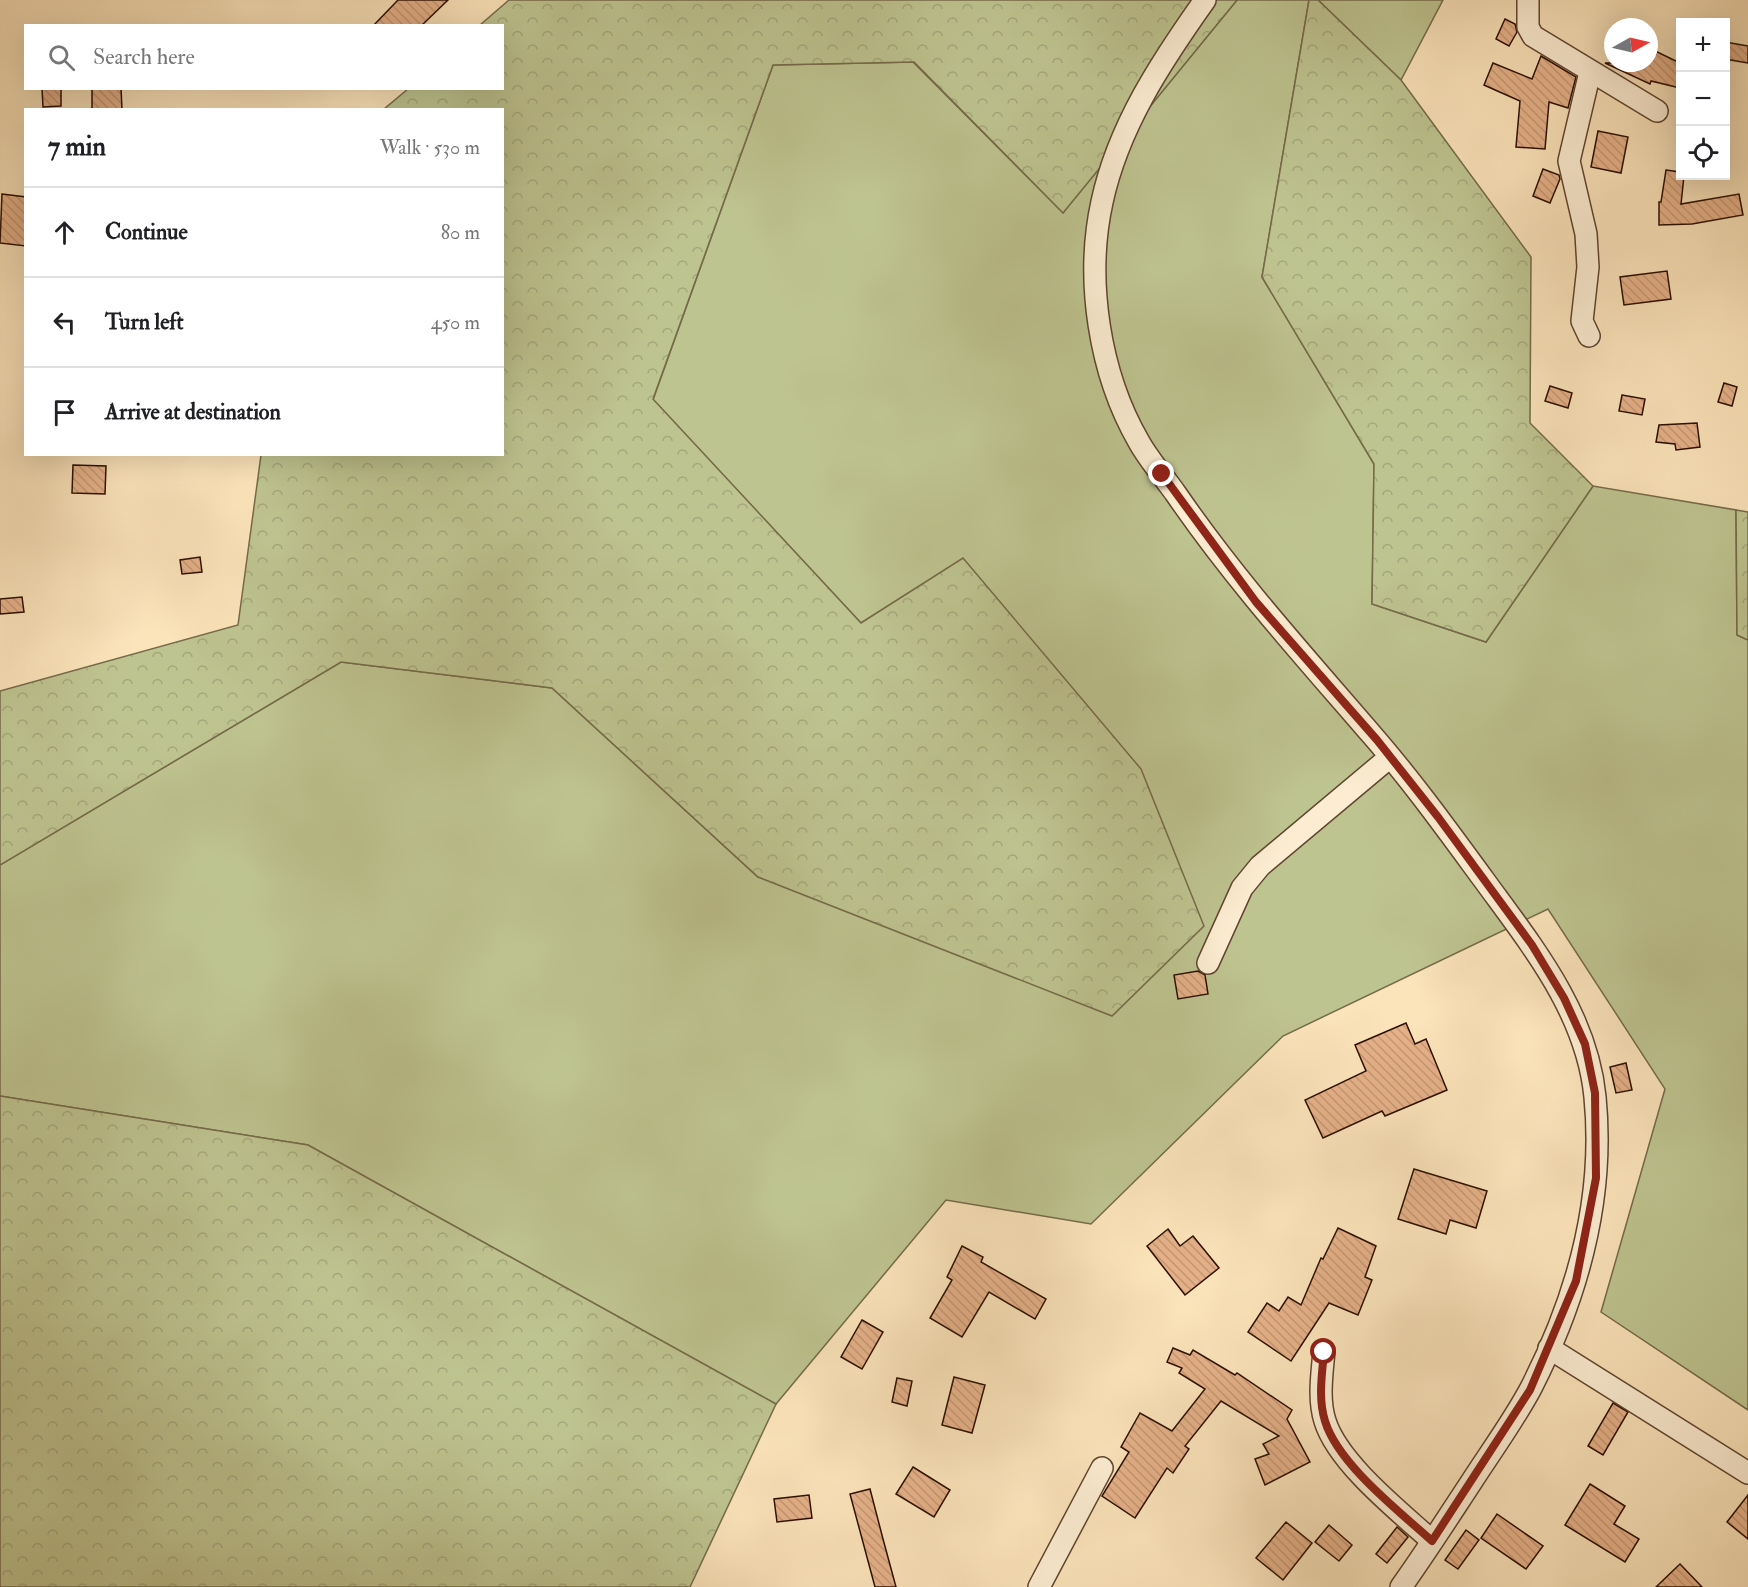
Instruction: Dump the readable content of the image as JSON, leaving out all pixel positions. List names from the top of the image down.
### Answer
{
  "north": "right",
  "page": {
    "map_buttons": ["+", "−"],
    "search": "Search here",
    "heading": ["7 min", "Walk · 530 m"],
    "list": [
      ["Continue", "80 m"],
      ["Turn left", "450 m"],
      "Arrive at destination"
    ]
  }
}
